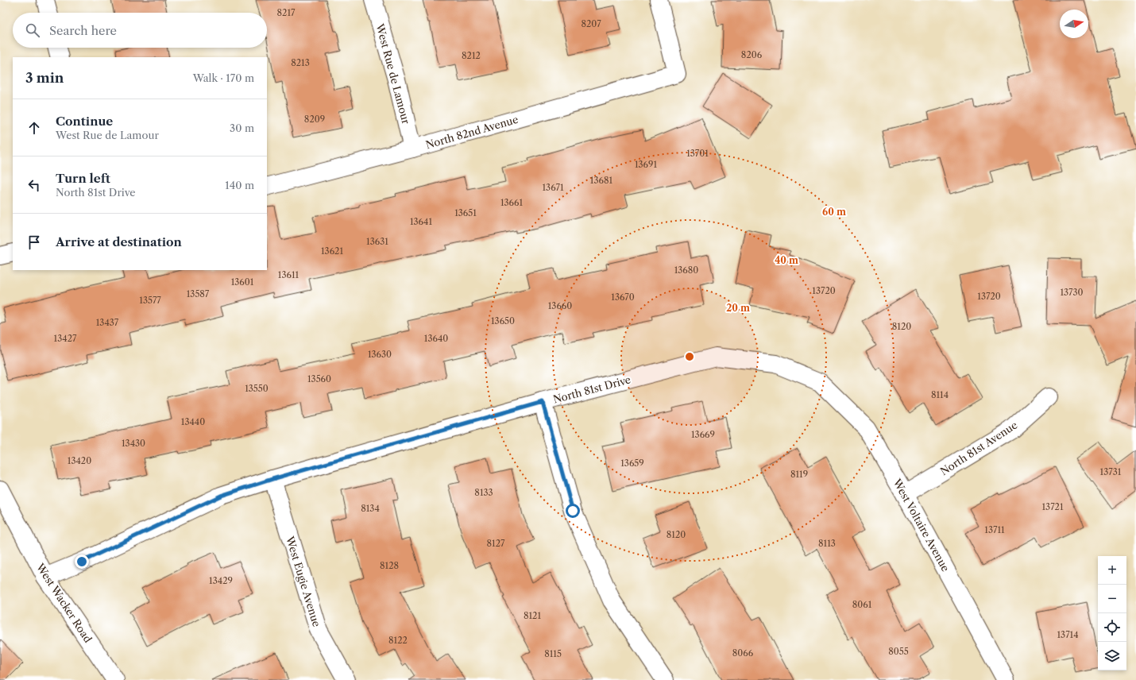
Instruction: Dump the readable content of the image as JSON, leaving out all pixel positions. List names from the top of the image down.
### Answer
{
  "streets": {
    "street": [
      "West Rue de Lamour",
      "North 82nd Avenue",
      "North 81st Drive",
      "North 81st Avenue",
      "West Voltaire Avenue",
      "West Eugie Avenue",
      "West Wacker Road"
    ]
  },
  "crossings": [
    ["West Rue de Lamour", "North 82nd Avenue"],
    ["North 81st Drive", "West Voltaire Avenue"],
    ["North 81st Drive", "West Eugie Avenue"],
    ["North 81st Drive", "West Wacker Road"],
    ["North 81st Avenue", "West Voltaire Avenue"]
  ],
  "house_numbers": [
    "8217",
    "8207",
    "8206",
    "8212",
    "8213",
    "8209",
    "13701",
    "13691",
    "13681",
    "13671",
    "13661",
    "13651",
    "13641",
    "13631",
    "13621",
    "13680",
    "13611",
    "13601",
    "13720",
    "13730",
    "13587",
    "13720",
    "13670",
    "13577",
    "13660",
    "13650",
    "13437",
    "8120",
    "13427",
    "13640",
    "13630",
    "13560",
    "13550",
    "8114",
    "13440",
    "13669",
    "13430",
    "13420",
    "13659",
    "13731",
    "8119",
    "8133",
    "13721",
    "8134",
    "13711",
    "8120",
    "8127",
    "8113",
    "8128",
    "13429",
    "8061",
    "8121",
    "13714",
    "8122",
    "8055",
    "8066",
    "8115"
  ],
  "north": "right",
  "page": {
    "search": "Search here",
    "heading": ["3 min", "Walk · 170 m"],
    "list": [
      ["Continue", "West Rue de Lamour", "30 m"],
      ["Turn left", "North 81st Drive", "140 m"],
      "Arrive at destination"
    ],
    "map_buttons": ["+", "−"]
  },
  "rings": ["60 m", "40 m", "20 m"]
}
